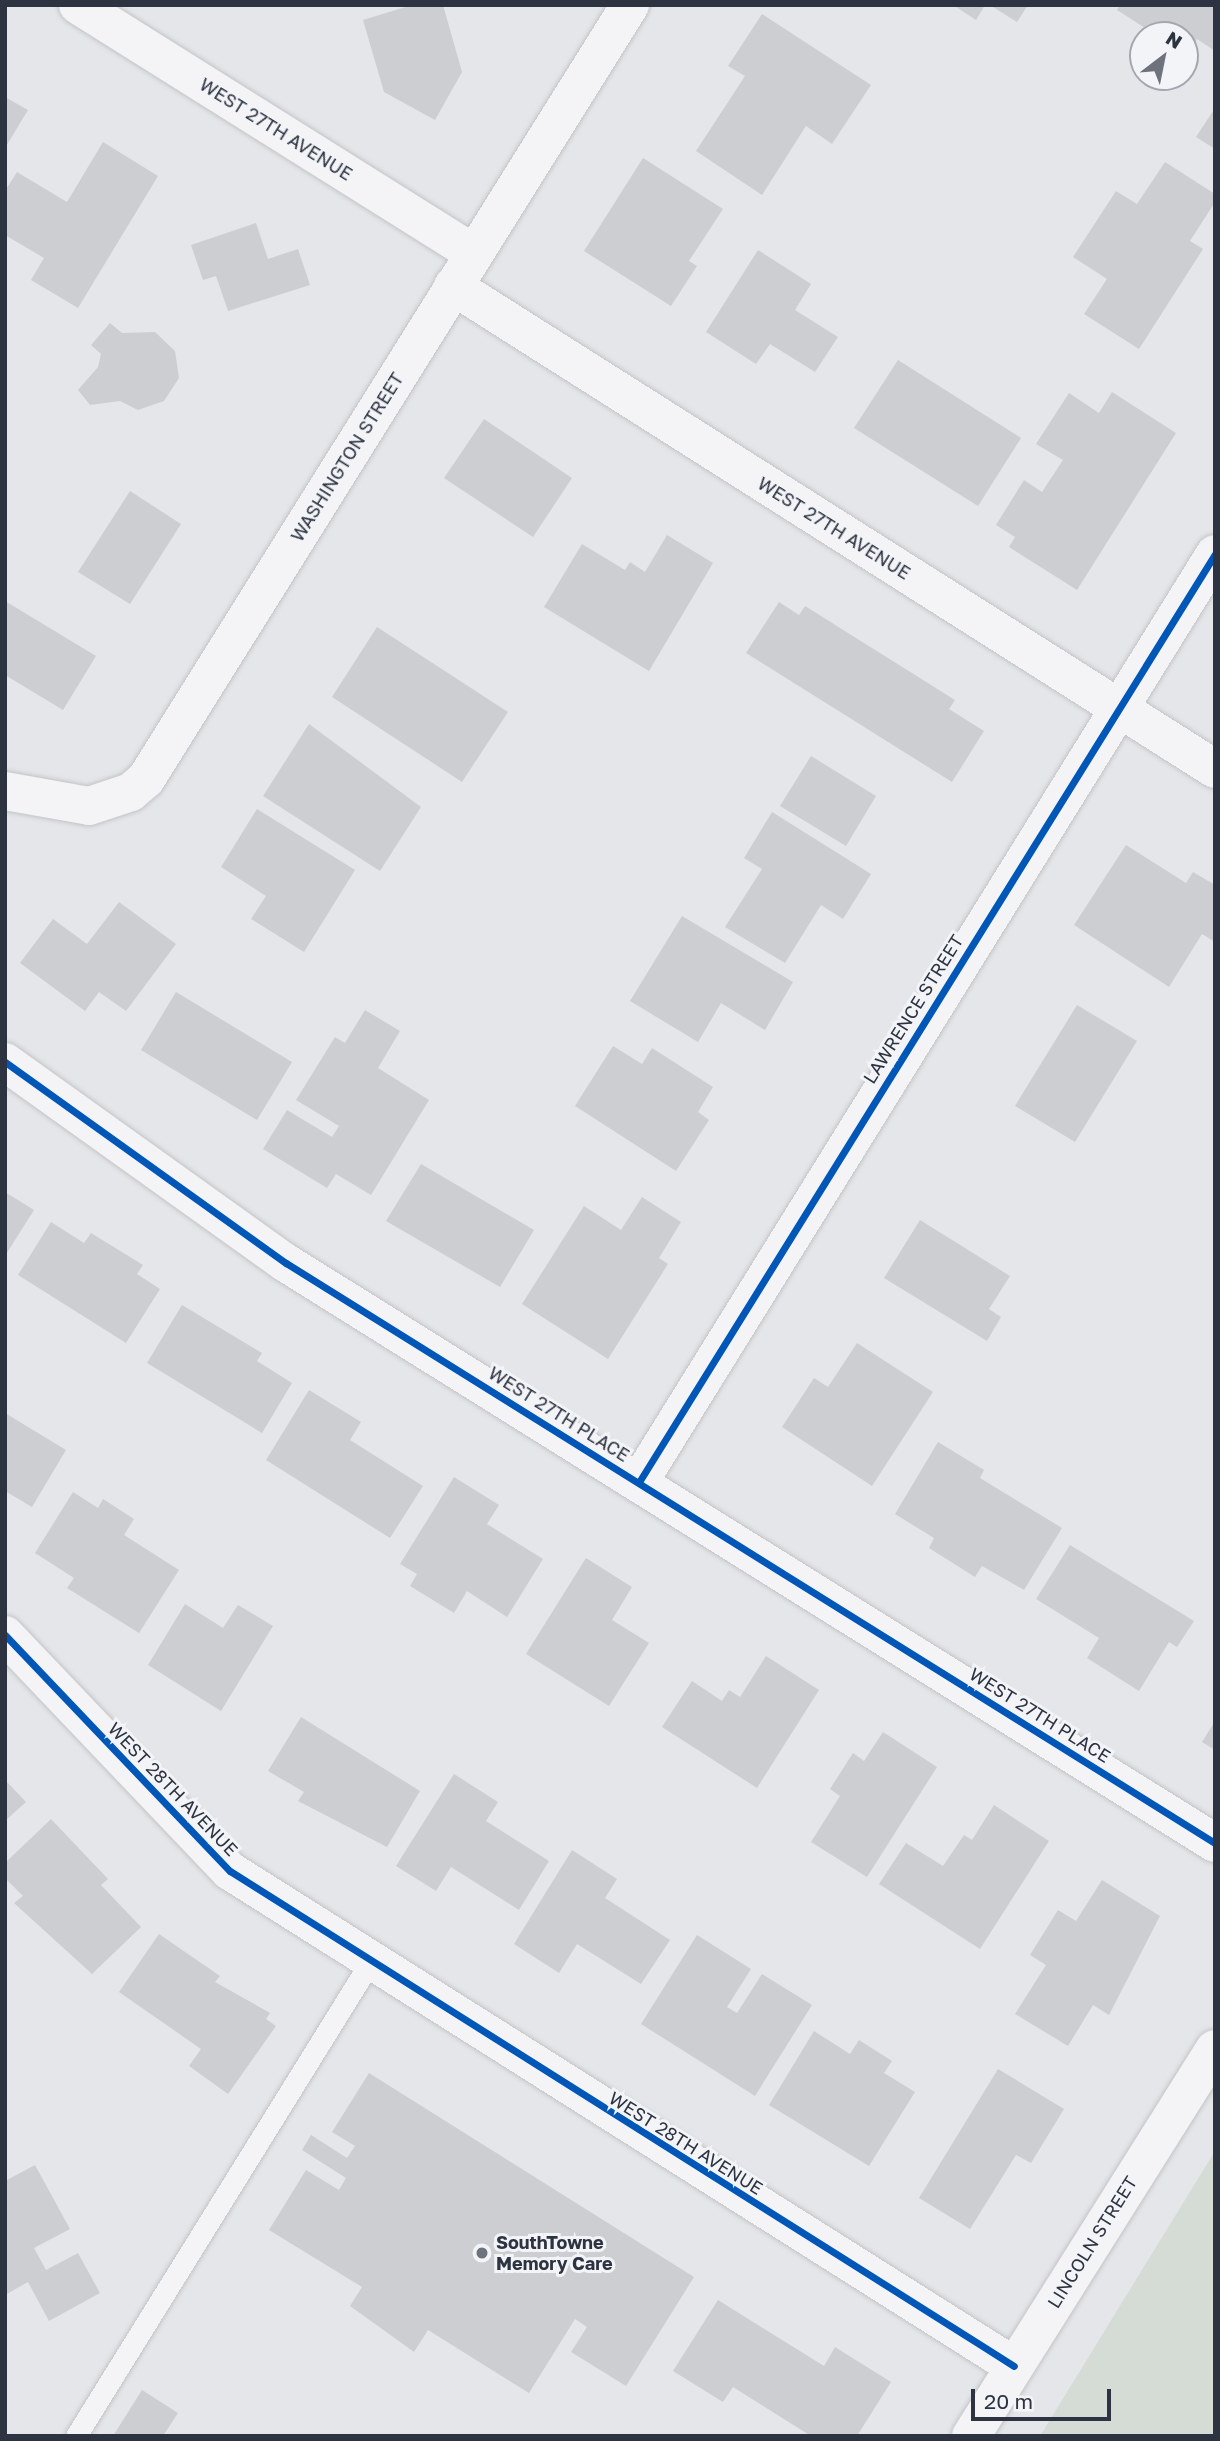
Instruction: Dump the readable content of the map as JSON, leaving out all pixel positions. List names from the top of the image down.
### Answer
{
  "streets": {
    "street": [
      "WEST 27TH AVENUE",
      "WASHINGTON STREET",
      "LAWRENCE STREET",
      "WEST 27TH PLACE",
      "WEST 28TH AVENUE",
      "LINCOLN STREET"
    ]
  },
  "crossings": [
    ["WEST 27TH AVENUE", "WASHINGTON STREET"],
    ["WEST 27TH AVENUE", "LAWRENCE STREET"],
    ["LAWRENCE STREET", "WEST 27TH PLACE"],
    ["WEST 28TH AVENUE", "LINCOLN STREET"]
  ],
  "places": ["SouthTowne Memory Care"],
  "scale_bar": "20 m",
  "north": "top right"
}
